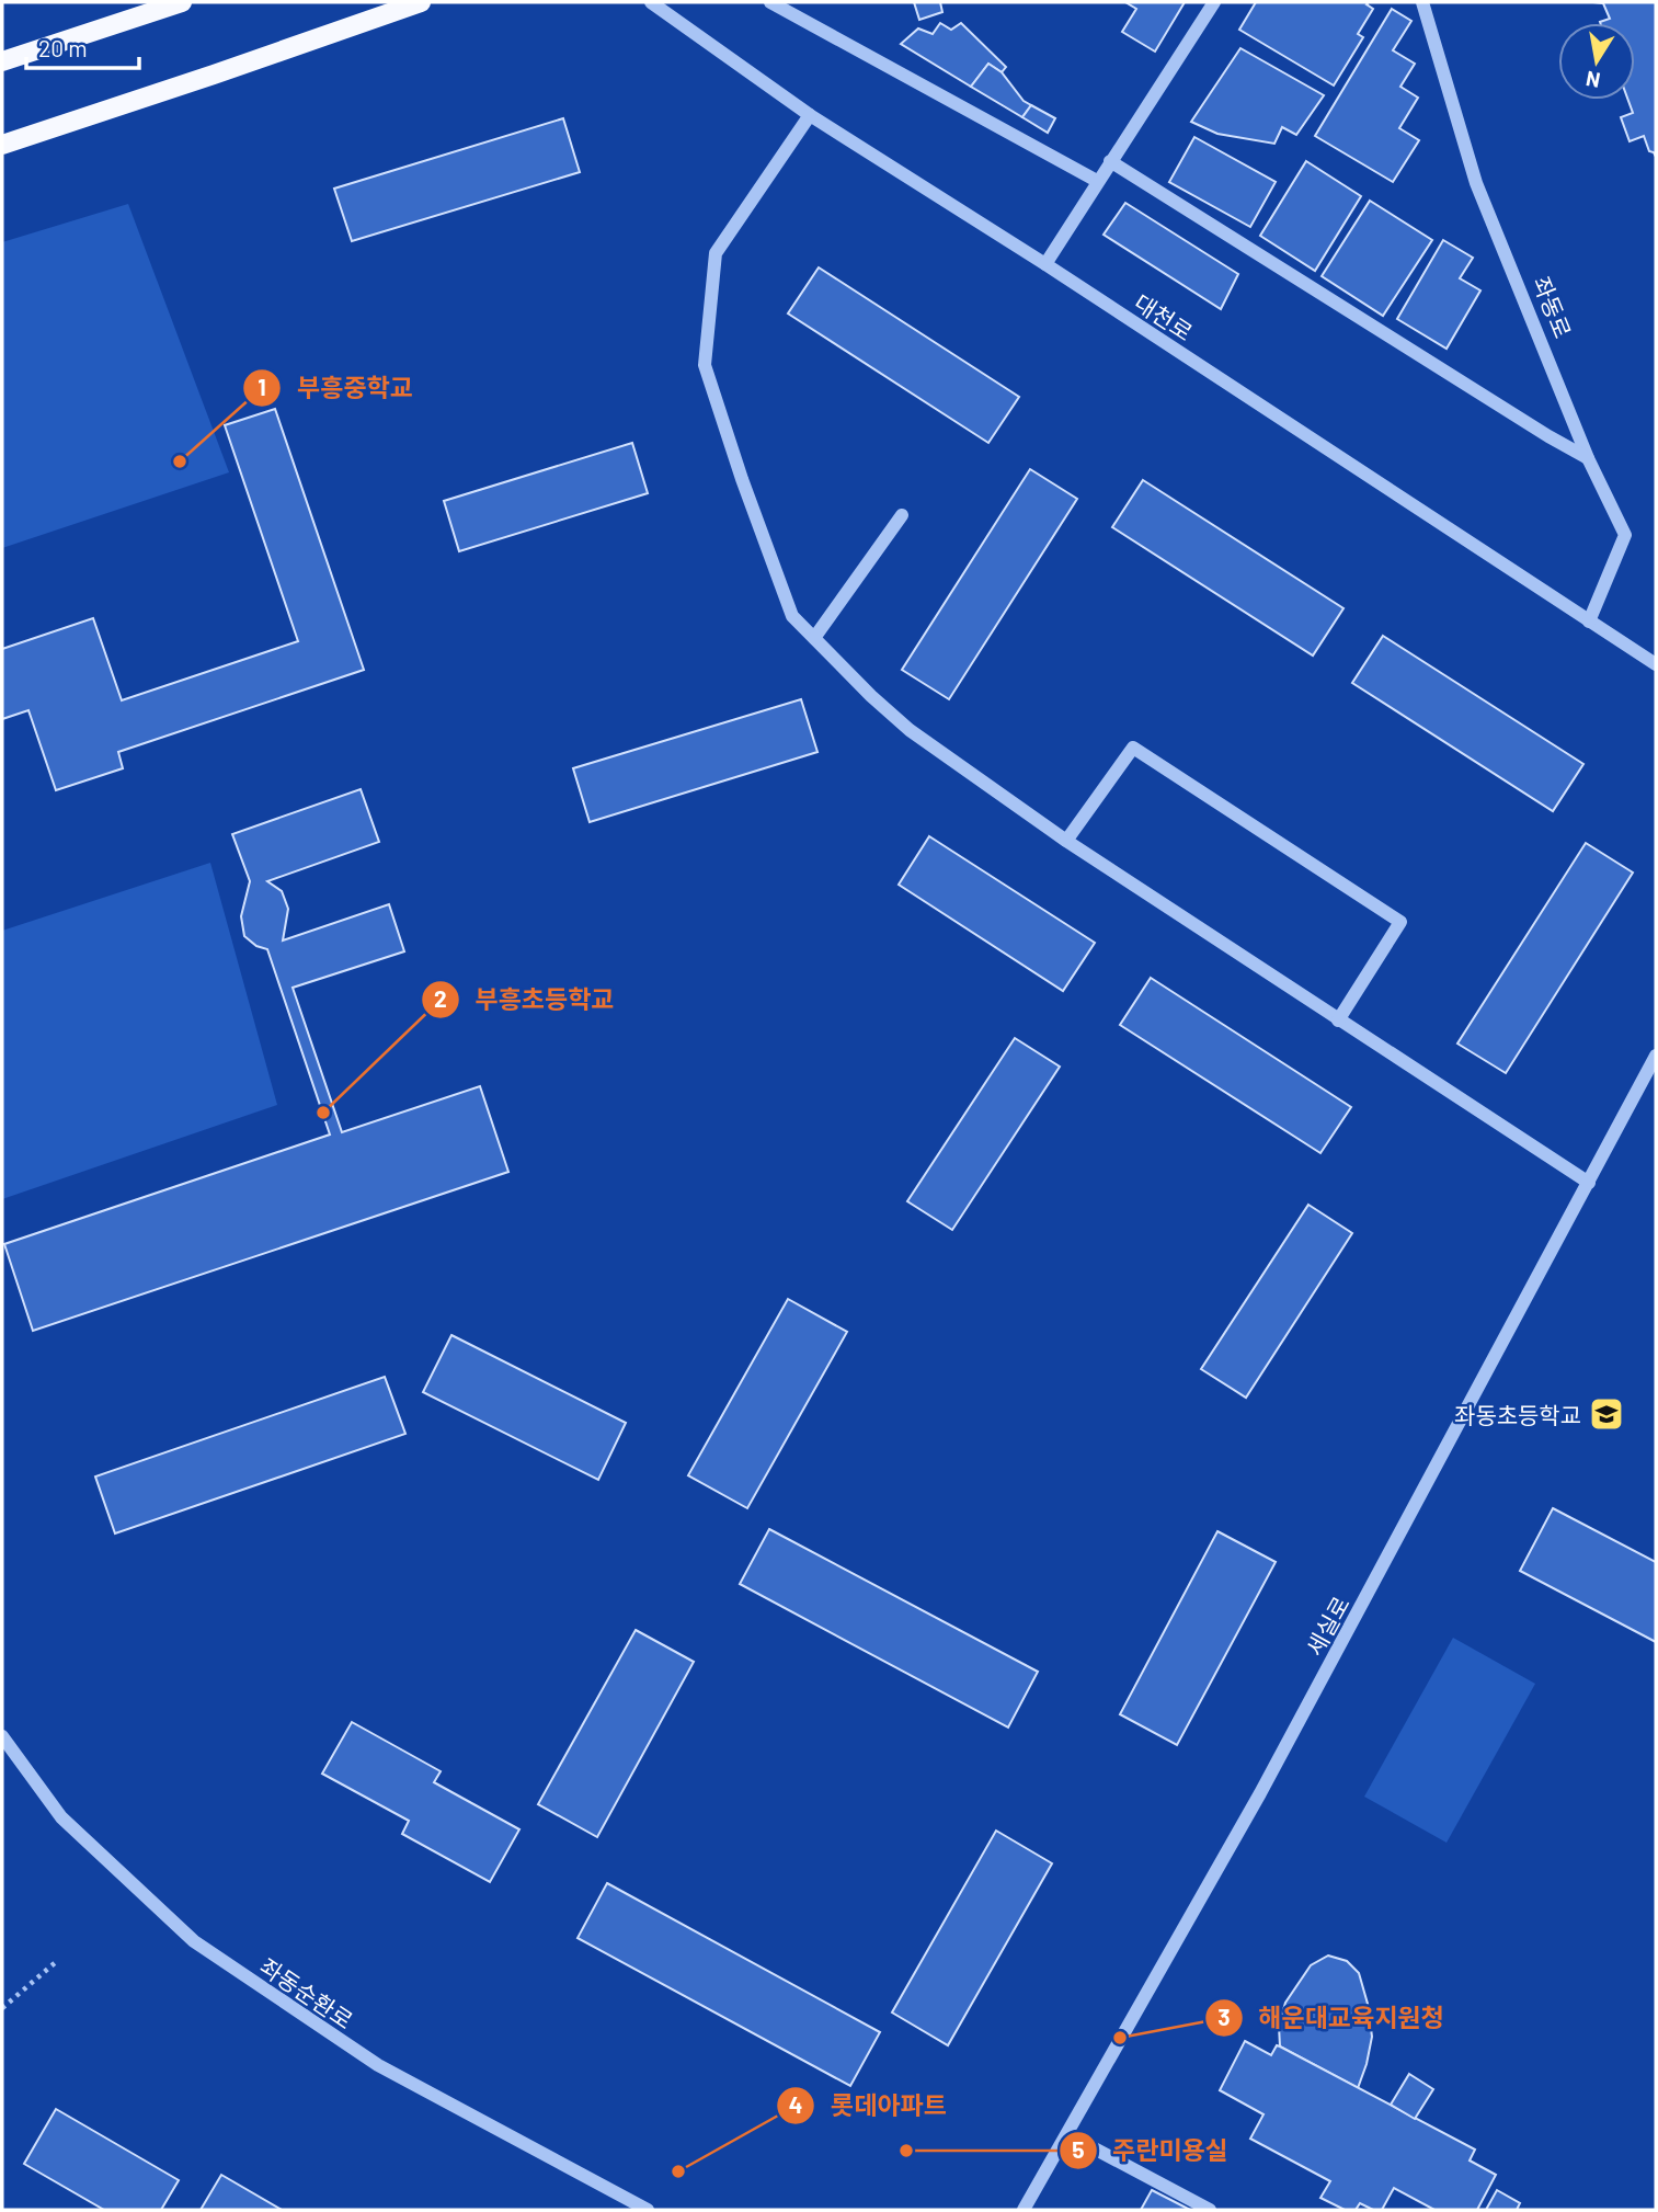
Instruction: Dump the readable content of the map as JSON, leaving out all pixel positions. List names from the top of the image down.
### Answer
{
  "streets": {
    "street": [
      "좌동로",
      "대천로",
      "세실로",
      "좌동순환로"
    ]
  },
  "crossings": [
    ["좌동로", "대천로"]
  ],
  "places": {
    "other": [
      "부흥중학교",
      "부흥초등학교",
      "해운대교육지원청",
      "주란미용실",
      "롯데아파트"
    ],
    "school or university": ["좌동초등학교"]
  },
  "scale_bar": "20 m",
  "north": "bottom"
}
